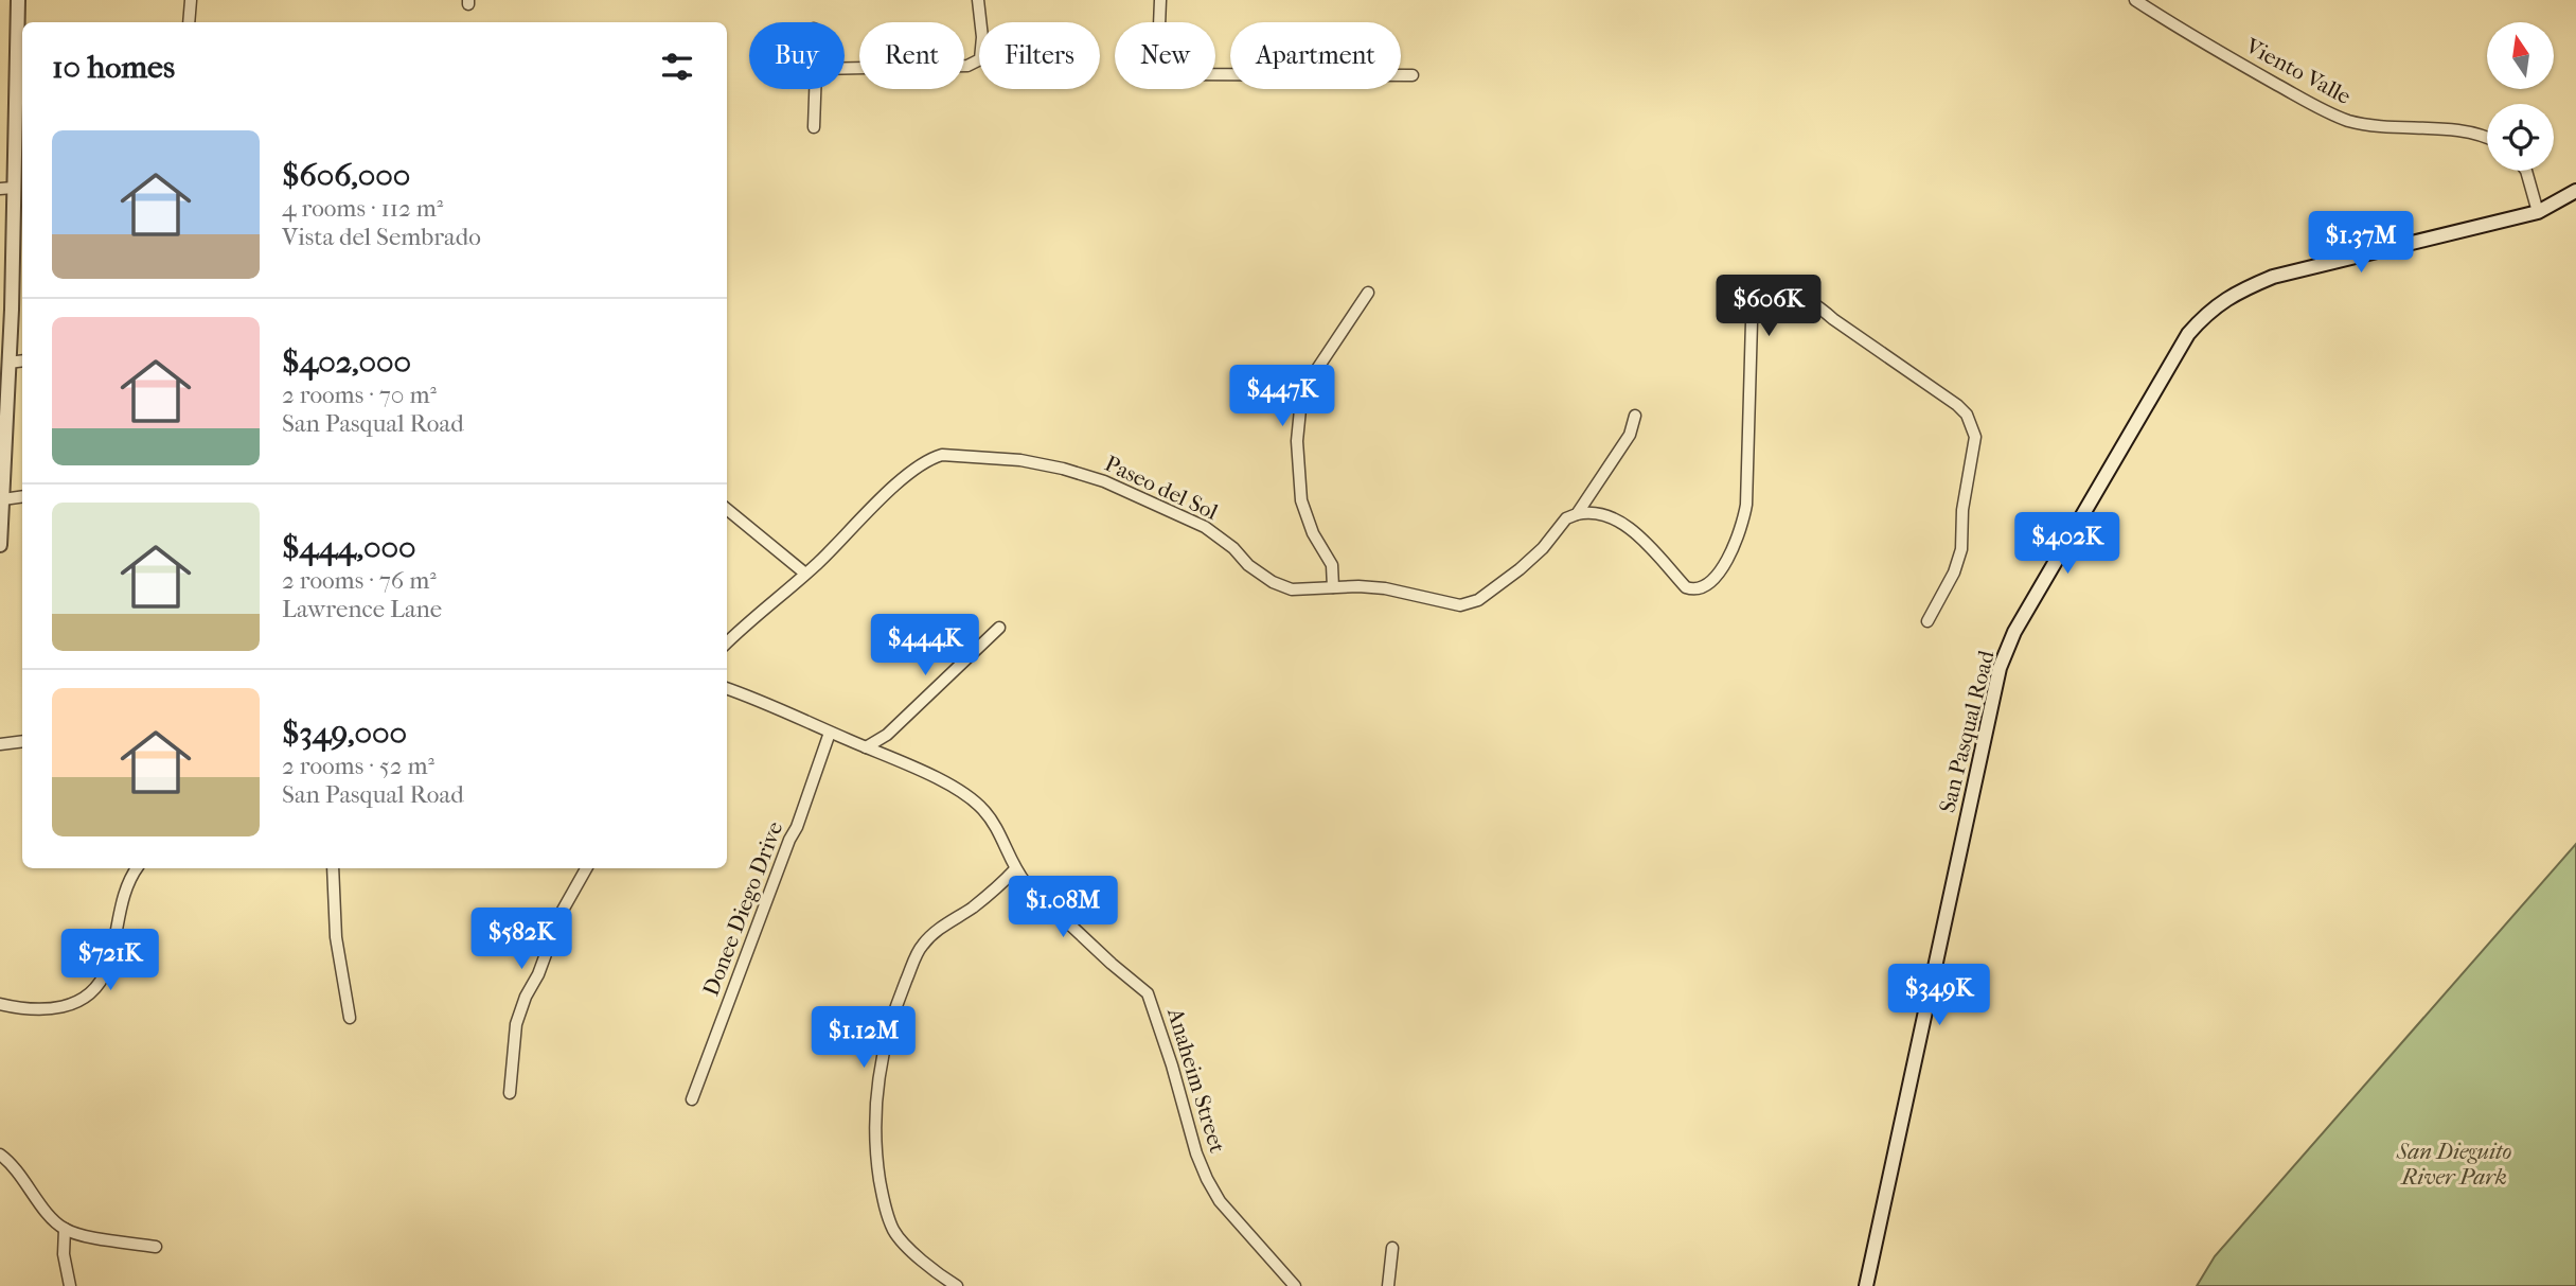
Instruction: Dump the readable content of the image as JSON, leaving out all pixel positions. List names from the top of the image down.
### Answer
{
  "streets": {
    "main road": ["San Pasqual Road"],
    "street": [
      "Viento Valle",
      "Paseo del Sol",
      "Donee Diego Drive",
      "Anaheim Street"
    ]
  },
  "crossings": [
    ["Donee Diego Drive", "Anaheim Street"]
  ],
  "parks": ["San Dieguito River Park"],
  "north": "top",
  "page": {
    "chip": [
      "Buy",
      "Rent",
      "Filters",
      "New",
      "Apartment"
    ],
    "heading": "10 homes",
    "list": [
      {
        "name": "$606,000",
        "note": "4 rooms · 112 m² · Vista del Sembrado"
      },
      {
        "name": "$402,000",
        "note": "2 rooms · 70 m² · San Pasqual Road"
      },
      {
        "name": "$444,000",
        "note": "2 rooms · 76 m² · Lawrence Lane"
      },
      {
        "name": "$349,000",
        "note": "2 rooms · 52 m² · San Pasqual Road"
      }
    ],
    "price": [
      "$1.37M",
      "$606K",
      "$447K",
      "$402K",
      "$444K",
      "$1.08M",
      "$582K",
      "$721K",
      "$349K",
      "$1.12M"
    ]
  }
}
